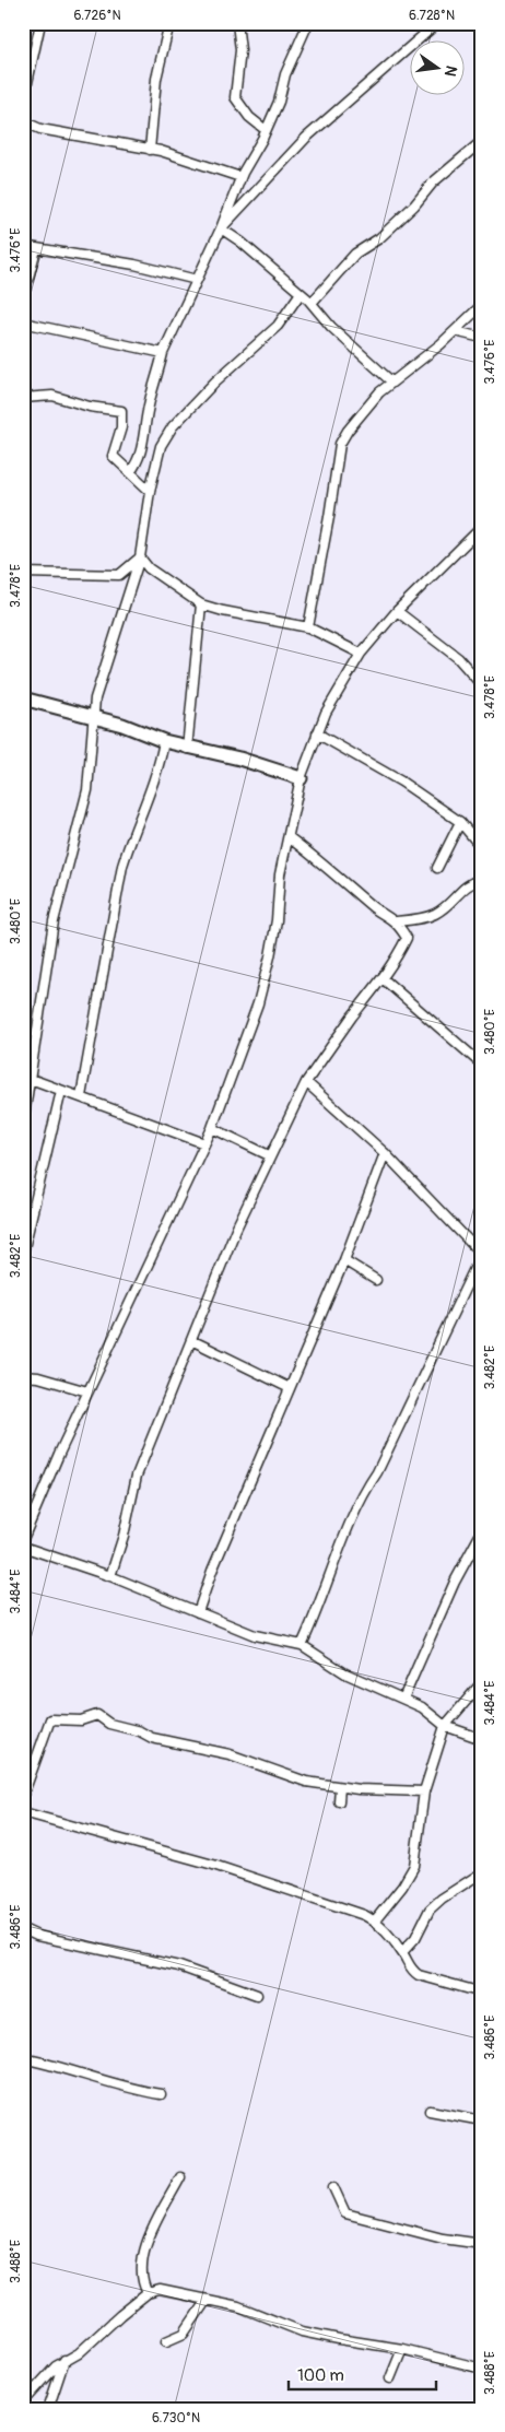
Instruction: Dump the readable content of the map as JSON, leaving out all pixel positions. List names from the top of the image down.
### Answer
{
  "scale_bar": "100 m",
  "north": "right",
  "coordinates": [
    "6.726°N",
    "6.728°N",
    "3.476°E",
    "3.478°E",
    "3.480°E",
    "3.482°E",
    "3.484°E",
    "3.486°E",
    "3.488°E",
    "6.730°N"
  ]
}
